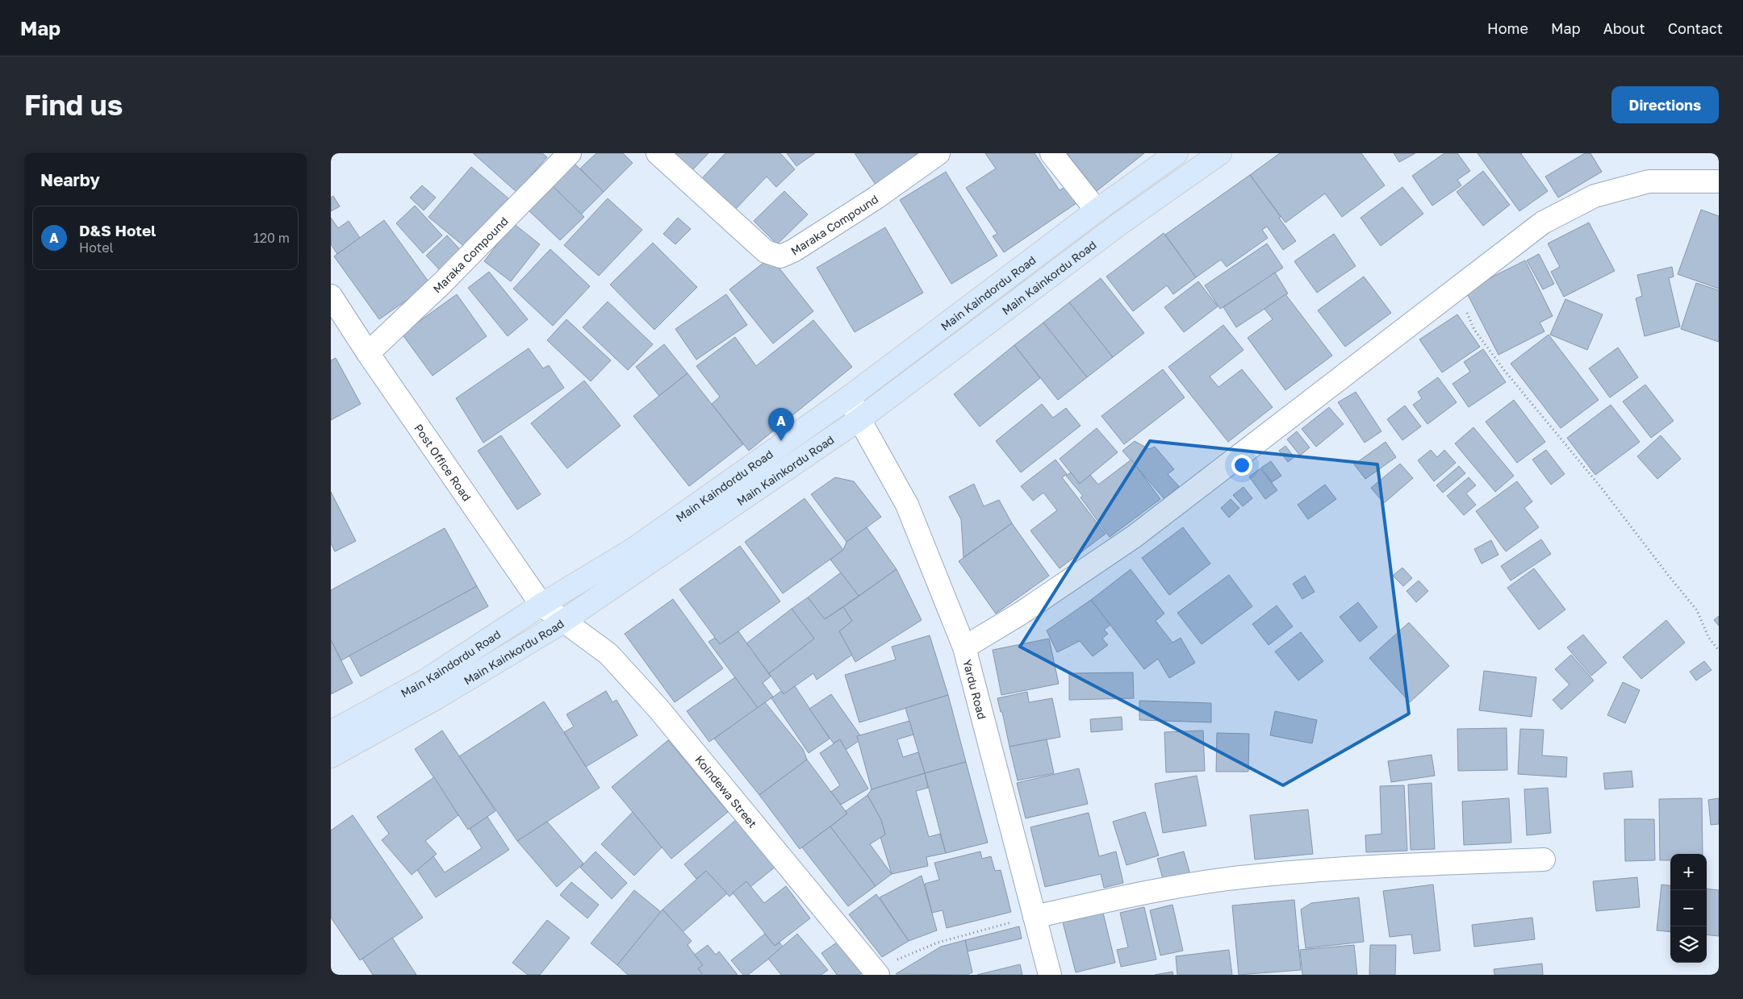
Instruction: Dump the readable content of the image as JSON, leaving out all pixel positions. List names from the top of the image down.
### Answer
{
  "streets": {
    "main road": ["Main Kainkordu Road", "Main Kaindordu Road"],
    "street": [
      "Maraka Compound",
      "Post Office Road",
      "Yardu Road",
      "Koindewa Street"
    ]
  },
  "crossings": [
    ["Maraka Compound", "Post Office Road"],
    ["Main Kainkordu Road", "Post Office Road"],
    ["Main Kainkordu Road", "Yardu Road"],
    ["Main Kainkordu Road", "Koindewa Street"],
    ["Main Kaindordu Road", "Post Office Road"],
    ["Main Kaindordu Road", "Yardu Road"],
    ["Post Office Road", "Koindewa Street"]
  ],
  "page": {
    "header": "Map",
    "nav": [
      "Home",
      "Map",
      "About",
      "Contact"
    ],
    "buttons": "Directions",
    "title": "Find us",
    "heading": "Nearby",
    "list": [
      {
        "mark": "A",
        "name": "D&S Hotel",
        "note": "Hotel",
        "value": "120 m"
      }
    ],
    "pins": "A",
    "map_buttons": ["+", "−"]
  }
}
